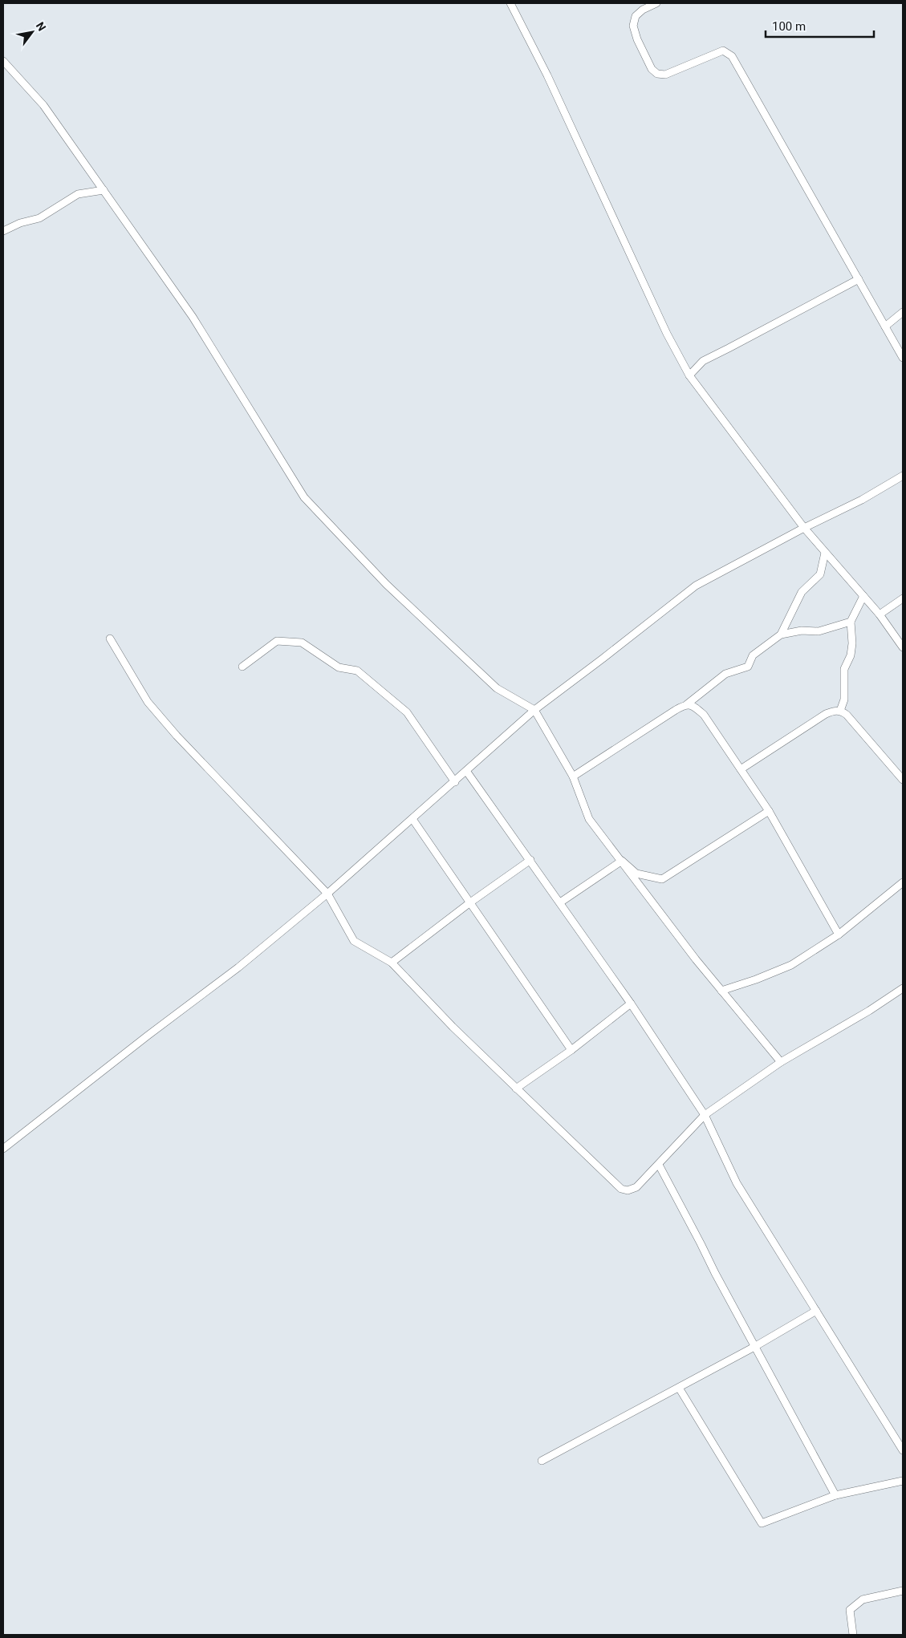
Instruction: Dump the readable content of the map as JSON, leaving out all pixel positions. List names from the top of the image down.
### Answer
{
  "scale_bar": "100 m",
  "north": "top right"
}
